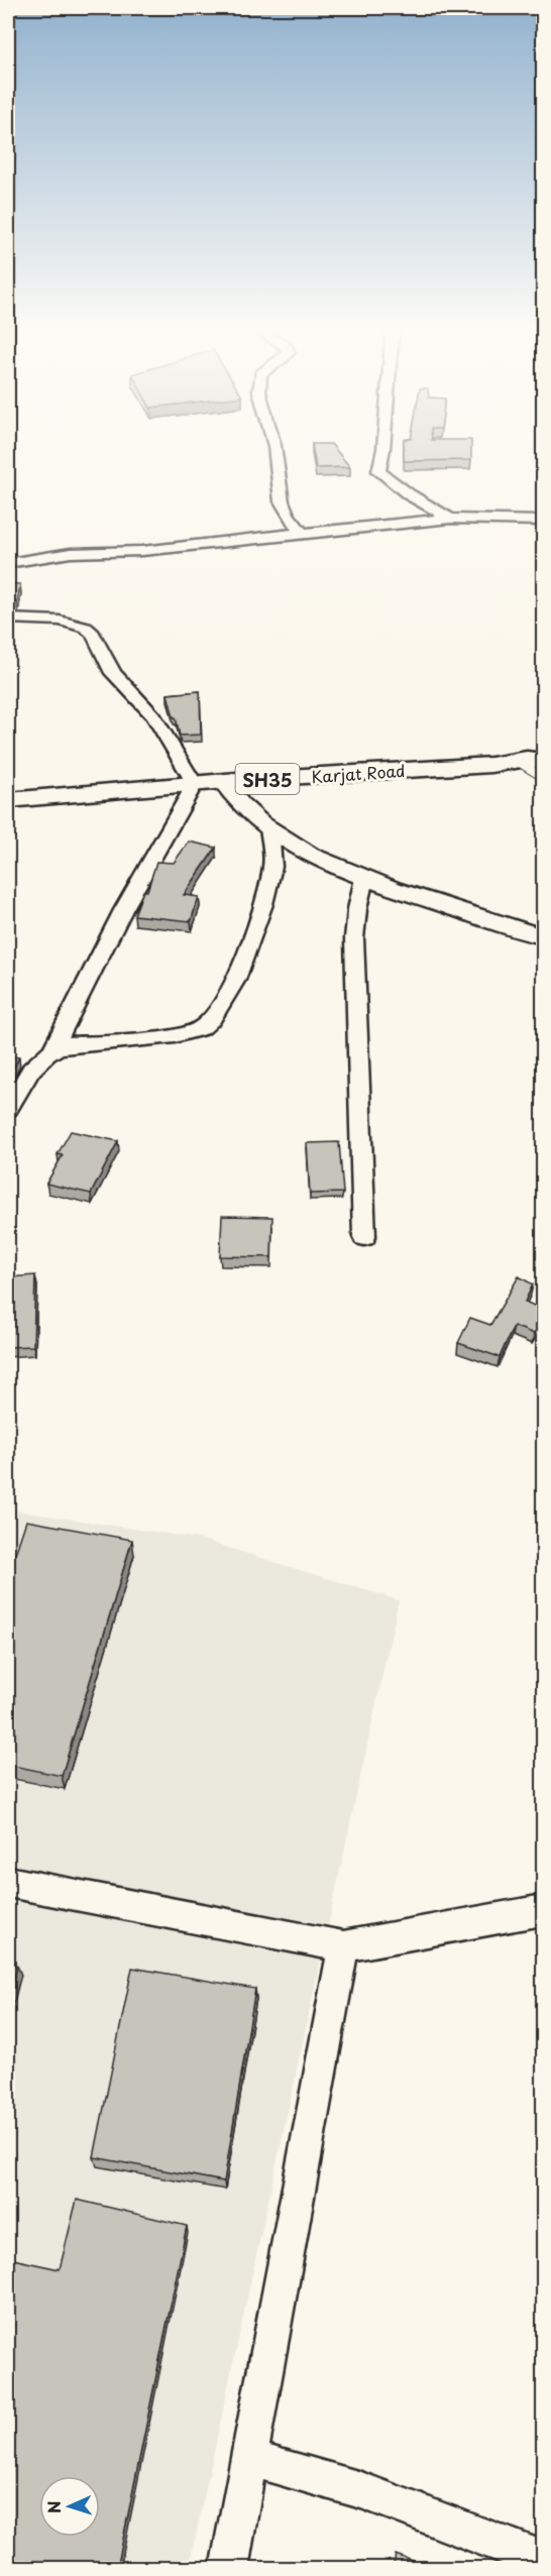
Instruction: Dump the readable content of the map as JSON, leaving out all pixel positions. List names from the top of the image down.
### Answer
{
  "streets": {
    "main road": ["Karjat Road", "SH35"]
  },
  "north": "left"
}
